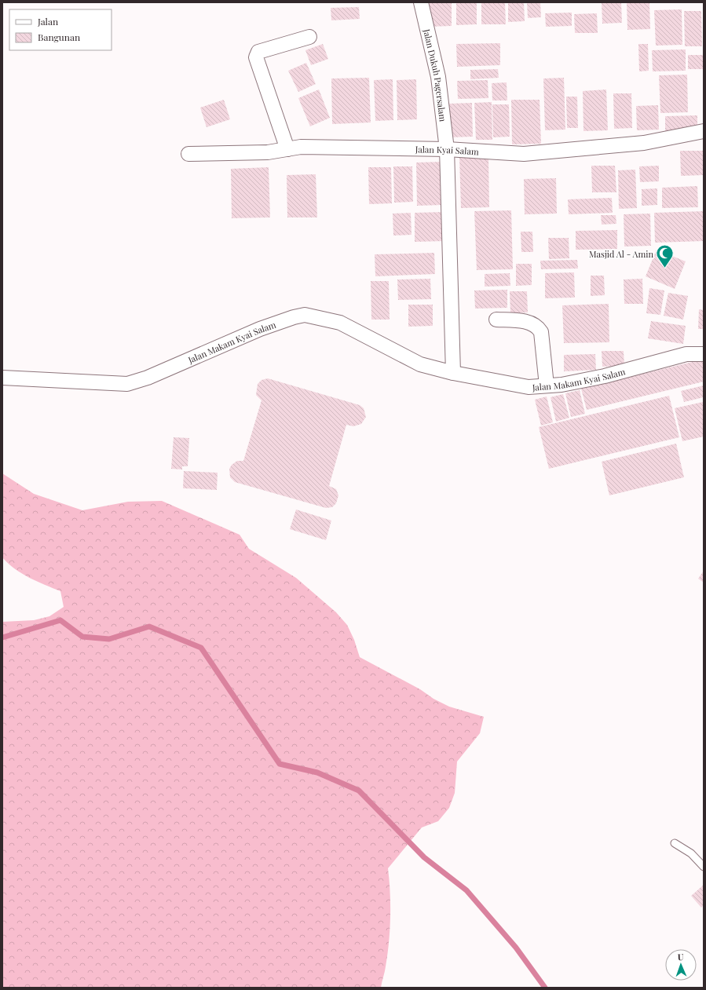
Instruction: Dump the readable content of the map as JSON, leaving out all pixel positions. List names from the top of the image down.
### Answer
{
  "streets": {
    "street": ["Jalan Dukuh Pagersalam", "Jalan Kyai Salam", "Jalan Makam Kyai Salam"]
  },
  "crossings": [
    ["Jalan Dukuh Pagersalam", "Jalan Kyai Salam"]
  ],
  "places": {
    "mosque": ["Masjid Al - Amin"]
  },
  "legend": ["Jalan", "Bangunan"],
  "north": "top"
}
